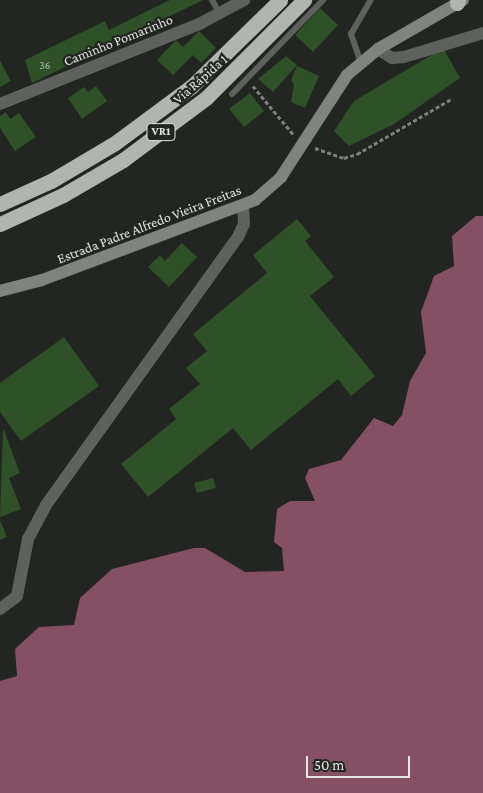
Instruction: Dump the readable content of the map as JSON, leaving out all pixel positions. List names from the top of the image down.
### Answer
{
  "streets": {
    "highway": ["Via Rápida 1", "VR1"],
    "main road": ["Estrada Padre Alfredo Vieira Freitas"],
    "street": ["Caminho Pomarinho"]
  },
  "house_numbers": ["36"],
  "scale_bar": "50 m"
}
